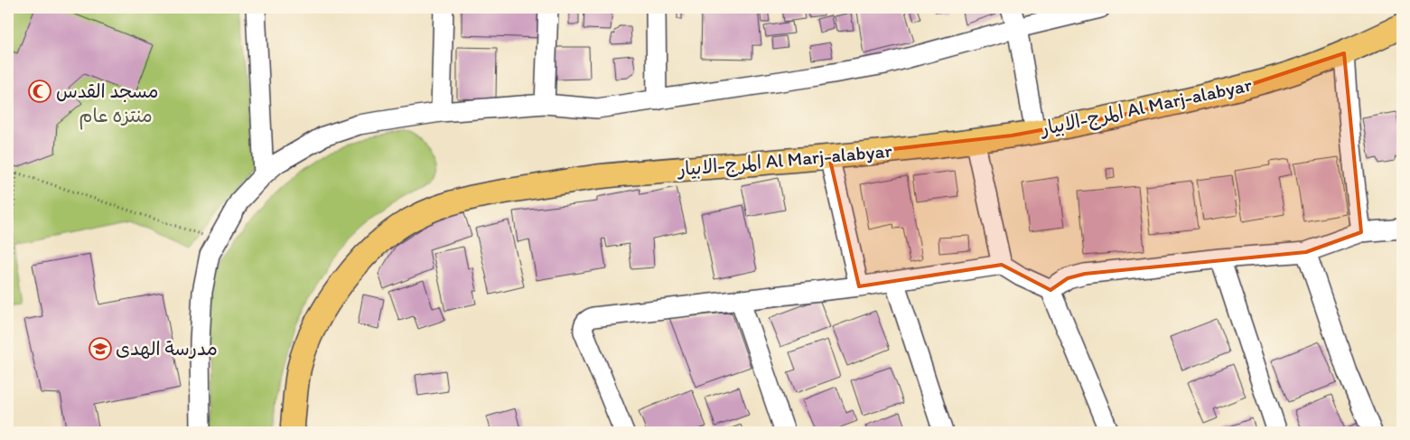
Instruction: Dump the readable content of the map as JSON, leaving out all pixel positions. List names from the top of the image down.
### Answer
{
  "streets": {
    "main road": ["المرج-الابيار Al Marj-alabyar"]
  },
  "parks": ["منتزه عام"],
  "places": {
    "mosque": ["مسجد القدس"],
    "school or university": ["مدرسة الهدى"]
  }
}
